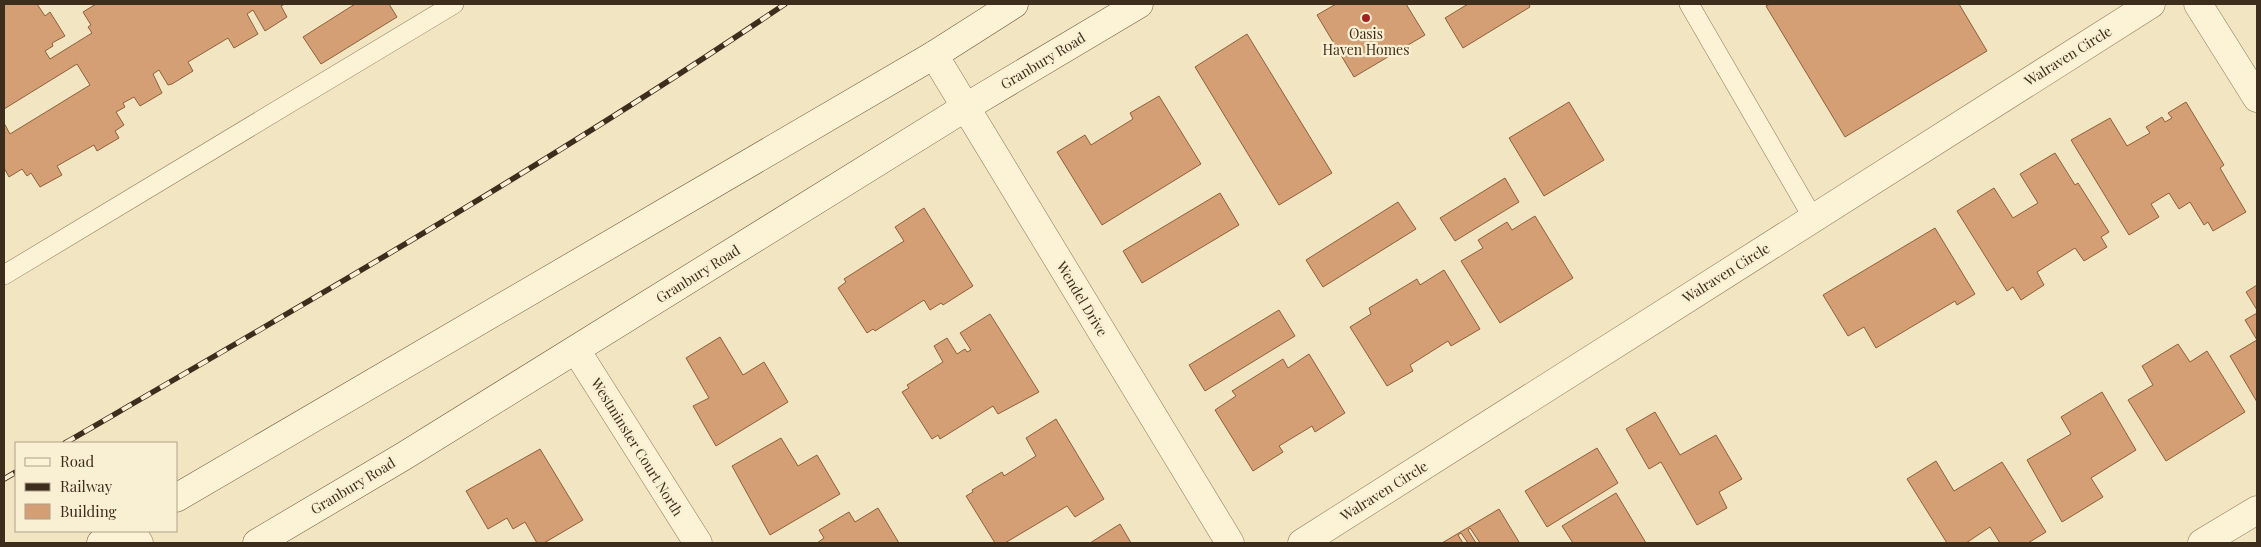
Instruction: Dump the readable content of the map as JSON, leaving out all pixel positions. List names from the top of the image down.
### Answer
{
  "streets": {
    "main road": [
      "Walraven Circle",
      "Granbury Road",
      "Wendel Drive",
      "Westminster Court North"
    ]
  },
  "crossings": [
    ["Granbury Road", "Wendel Drive"],
    ["Granbury Road", "Westminster Court North"]
  ],
  "places": ["Oasis Haven Homes"],
  "legend": ["Road", "Railway", "Building"]
}
